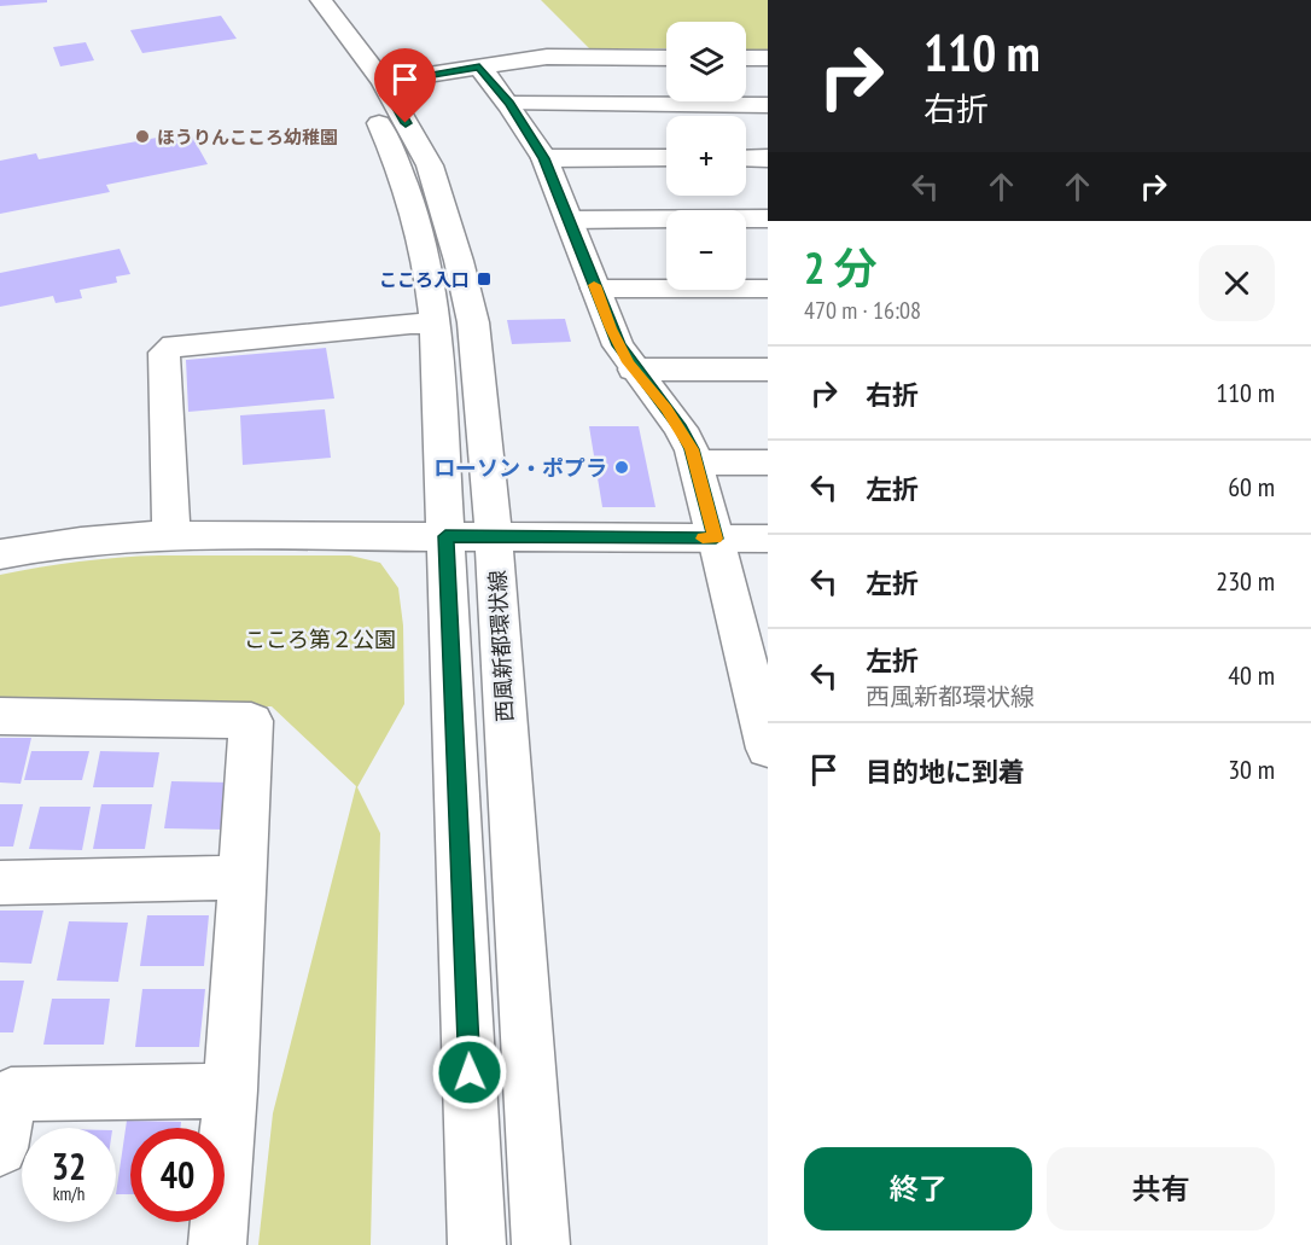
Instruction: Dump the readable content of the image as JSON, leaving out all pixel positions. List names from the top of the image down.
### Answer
{
  "streets": {
    "street": ["西風新都環状線"]
  },
  "parks": ["こころ第２公園"],
  "places": {
    "other": ["ほうりんこころ幼稚園", "ローソン・ポプラ"],
    "transit": ["こころ入口"]
  },
  "page": {
    "turn": ["110 m", "右折"],
    "map_buttons": ["+", "−"],
    "heading": ["2 分", "470 m · 16:08"],
    "list": [
      {
        "name": "右折",
        "value": "110 m"
      },
      {
        "name": "左折",
        "value": "60 m"
      },
      {
        "name": "左折",
        "value": "230 m"
      },
      {
        "name": "左折",
        "note": "西風新都環状線",
        "value": "40 m"
      },
      {
        "name": "目的地に到着",
        "value": "30 m"
      }
    ],
    "speed": "32 km/h",
    "limit": "40",
    "buttons": ["終了", "共有"]
  }
}
